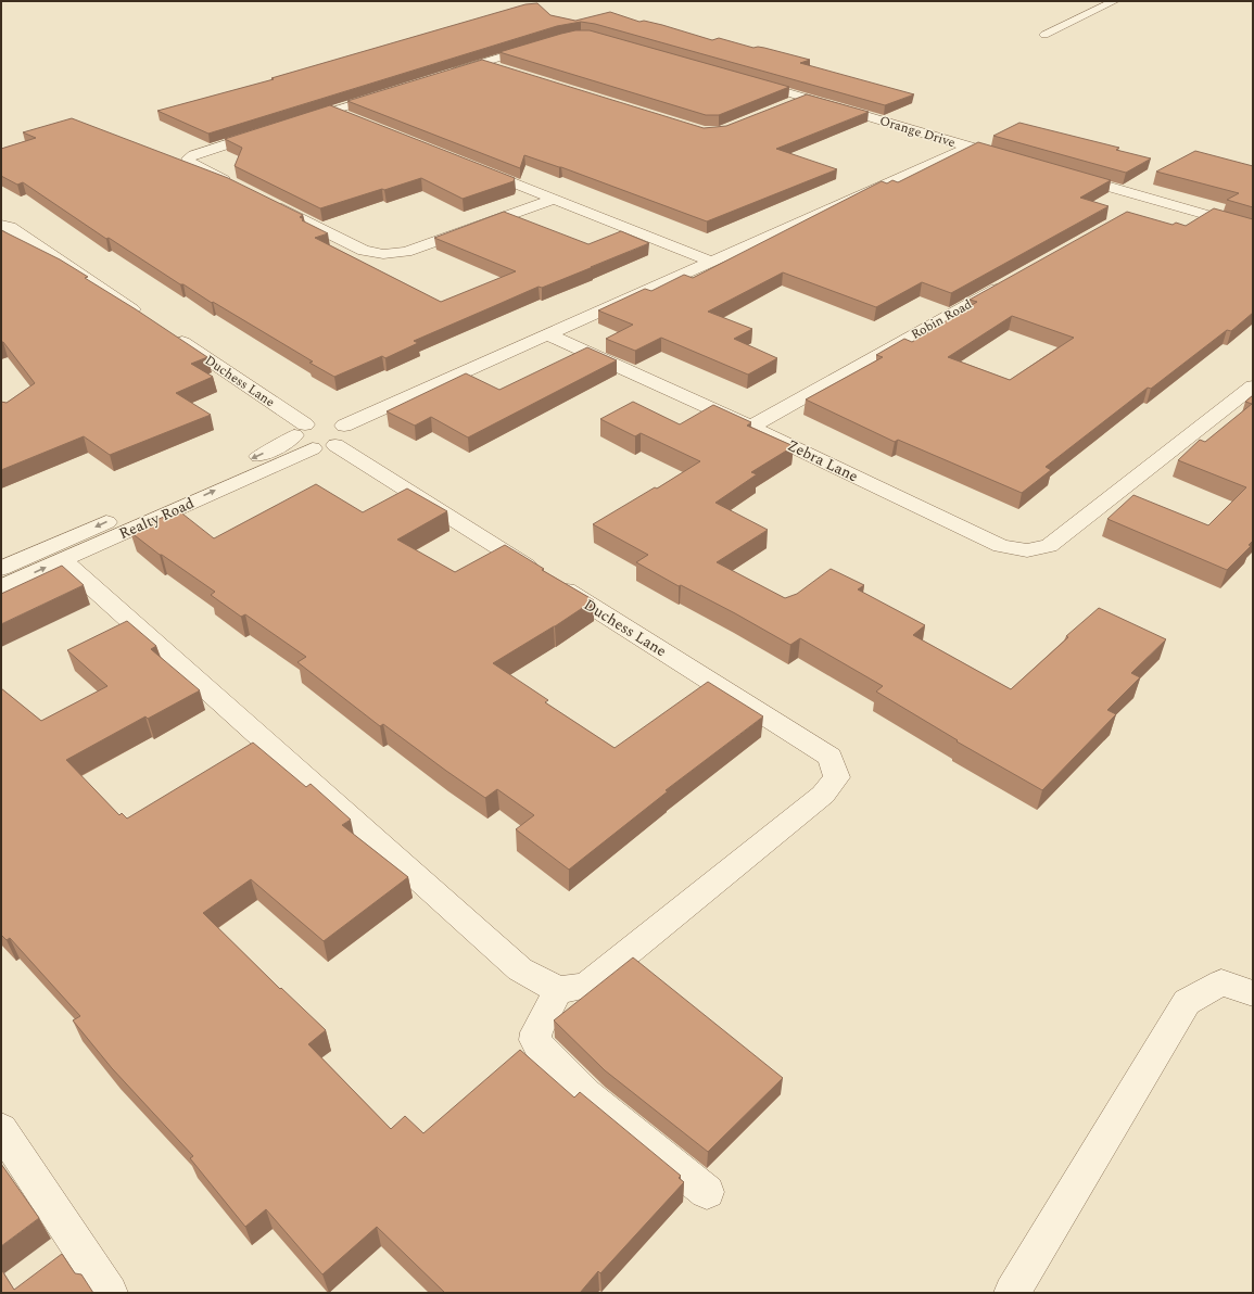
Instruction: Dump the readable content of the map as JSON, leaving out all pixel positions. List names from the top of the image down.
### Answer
{
  "streets": {
    "street": [
      "Orange Drive",
      "Robin Road",
      "Duchess Lane",
      "Zebra Lane",
      "Realty Road"
    ]
  },
  "crossings": [
    ["Orange Drive", "Realty Road"],
    ["Robin Road", "Zebra Lane"],
    ["Duchess Lane", "Realty Road"],
    ["Zebra Lane", "Realty Road"]
  ]
}
